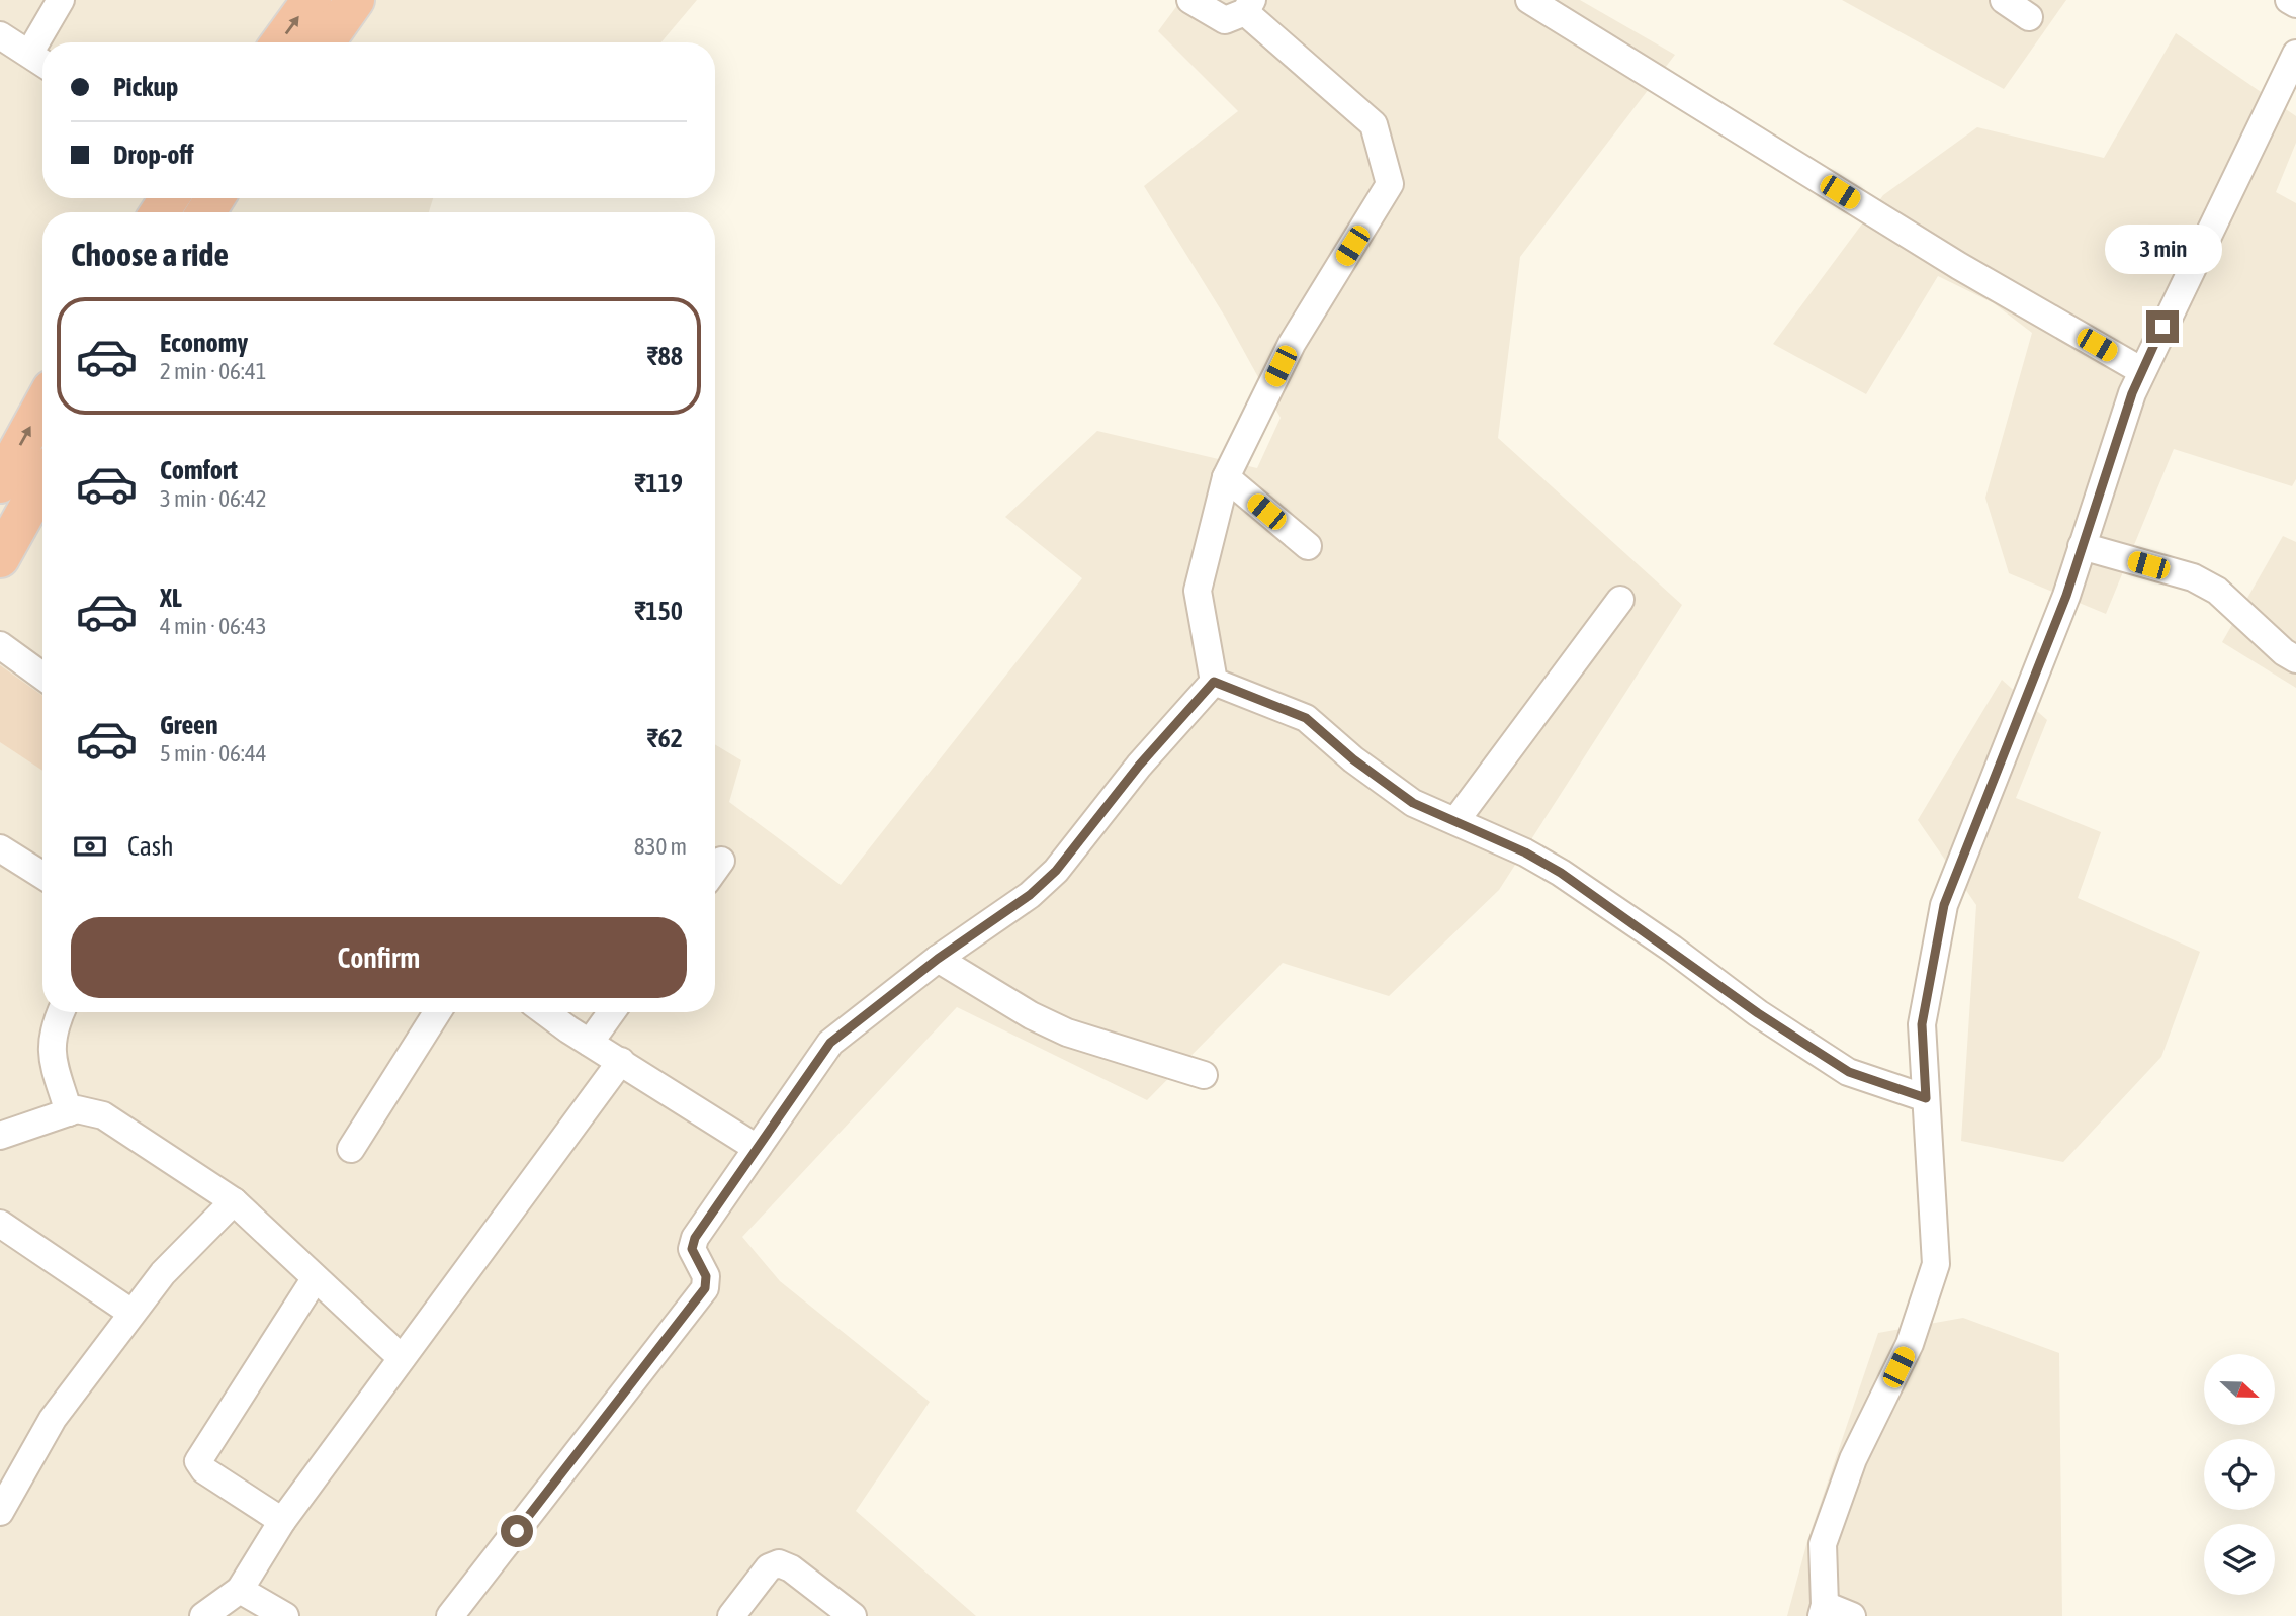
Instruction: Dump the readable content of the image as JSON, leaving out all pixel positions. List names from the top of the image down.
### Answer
{
  "north": "right",
  "page": {
    "banner": ["Pickup", "Drop-off"],
    "heading": "Choose a ride",
    "bubble": "3 min",
    "list": [
      {
        "name": "Economy",
        "note": "2 min · 06:41",
        "value": "₹88"
      },
      {
        "name": "Comfort",
        "note": "3 min · 06:42",
        "value": "₹119"
      },
      {
        "name": "XL",
        "note": "4 min · 06:43",
        "value": "₹150"
      },
      {
        "name": "Green",
        "note": "5 min · 06:44",
        "value": "₹62"
      }
    ],
    "pay": ["Cash", "830 m"],
    "buttons": "Confirm"
  }
}
